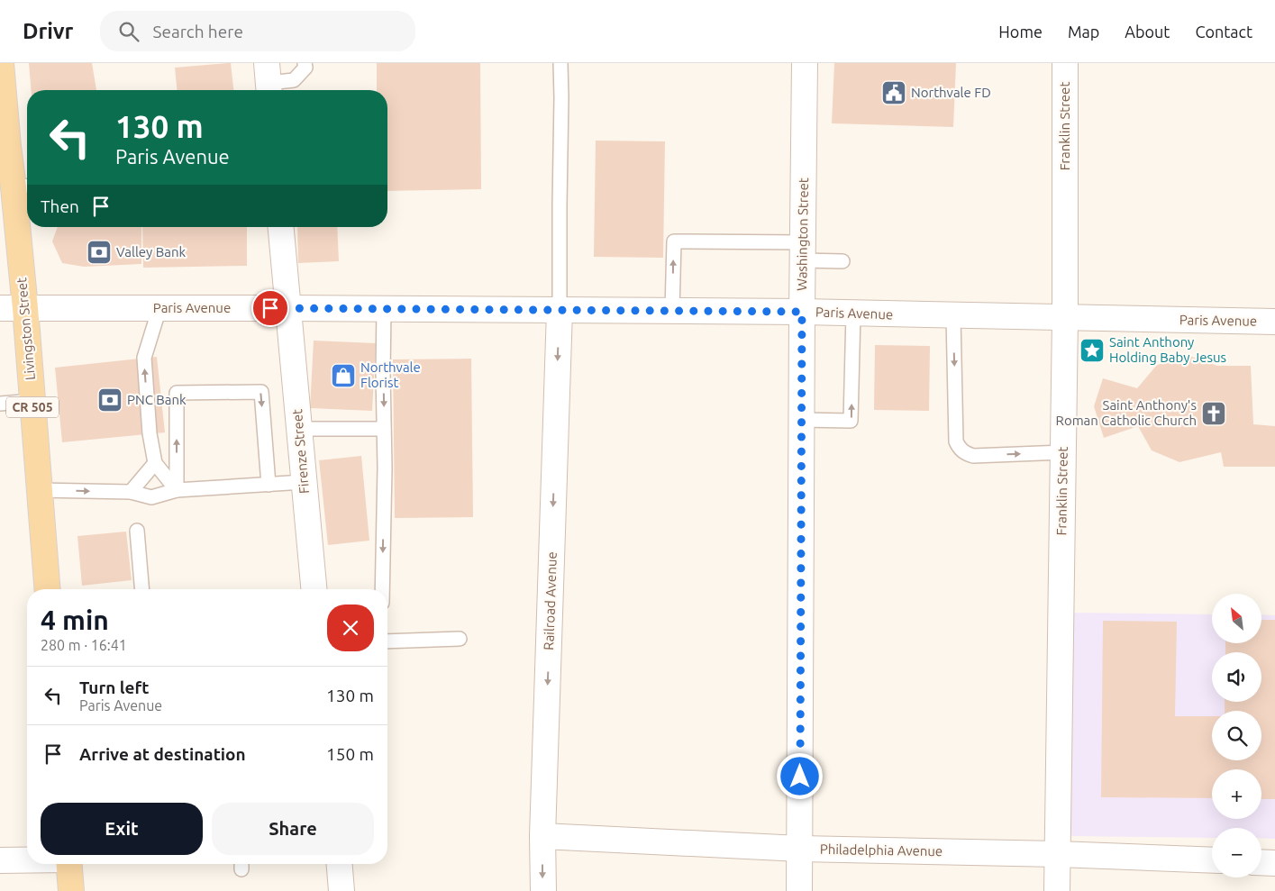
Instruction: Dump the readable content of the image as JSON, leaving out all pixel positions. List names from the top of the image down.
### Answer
{
  "streets": {
    "main road": ["Livingston Street", "CR 505"],
    "street": [
      "Franklin Street",
      "Washington Street",
      "Paris Avenue",
      "Firenze Street",
      "Railroad Avenue",
      "Philadelphia Avenue"
    ]
  },
  "crossings": [
    ["Franklin Street", "Paris Avenue"],
    ["Franklin Street", "Philadelphia Avenue"],
    ["Washington Street", "Paris Avenue"],
    ["Washington Street", "Philadelphia Avenue"],
    ["Paris Avenue", "Livingston Street"],
    ["Paris Avenue", "Firenze Street"],
    ["Paris Avenue", "Railroad Avenue"],
    ["Railroad Avenue", "Philadelphia Avenue"]
  ],
  "one_way": ["Railroad Avenue"],
  "places": {
    "public building": ["Northvale FD"],
    "bank": ["Valley Bank", "PNC Bank"],
    "place": ["Saint Anthony Holding Baby Jesus"],
    "shop": ["Northvale Florist"],
    "church": ["Saint Anthony's Roman Catholic Church"]
  },
  "north": "top left",
  "page": {
    "header": "Drivr",
    "search": "Search here",
    "nav": [
      "Home",
      "Map",
      "About",
      "Contact"
    ],
    "turn": ["130 m", "Paris Avenue"],
    "then": "Then",
    "heading": ["4 min", "280 m · 16:41"],
    "map_buttons": ["+", "−"],
    "list": [
      {
        "name": "Turn left",
        "note": "Paris Avenue",
        "value": "130 m"
      },
      {
        "name": "Arrive at destination",
        "value": "150 m"
      }
    ],
    "buttons": ["Exit", "Share"]
  }
}
